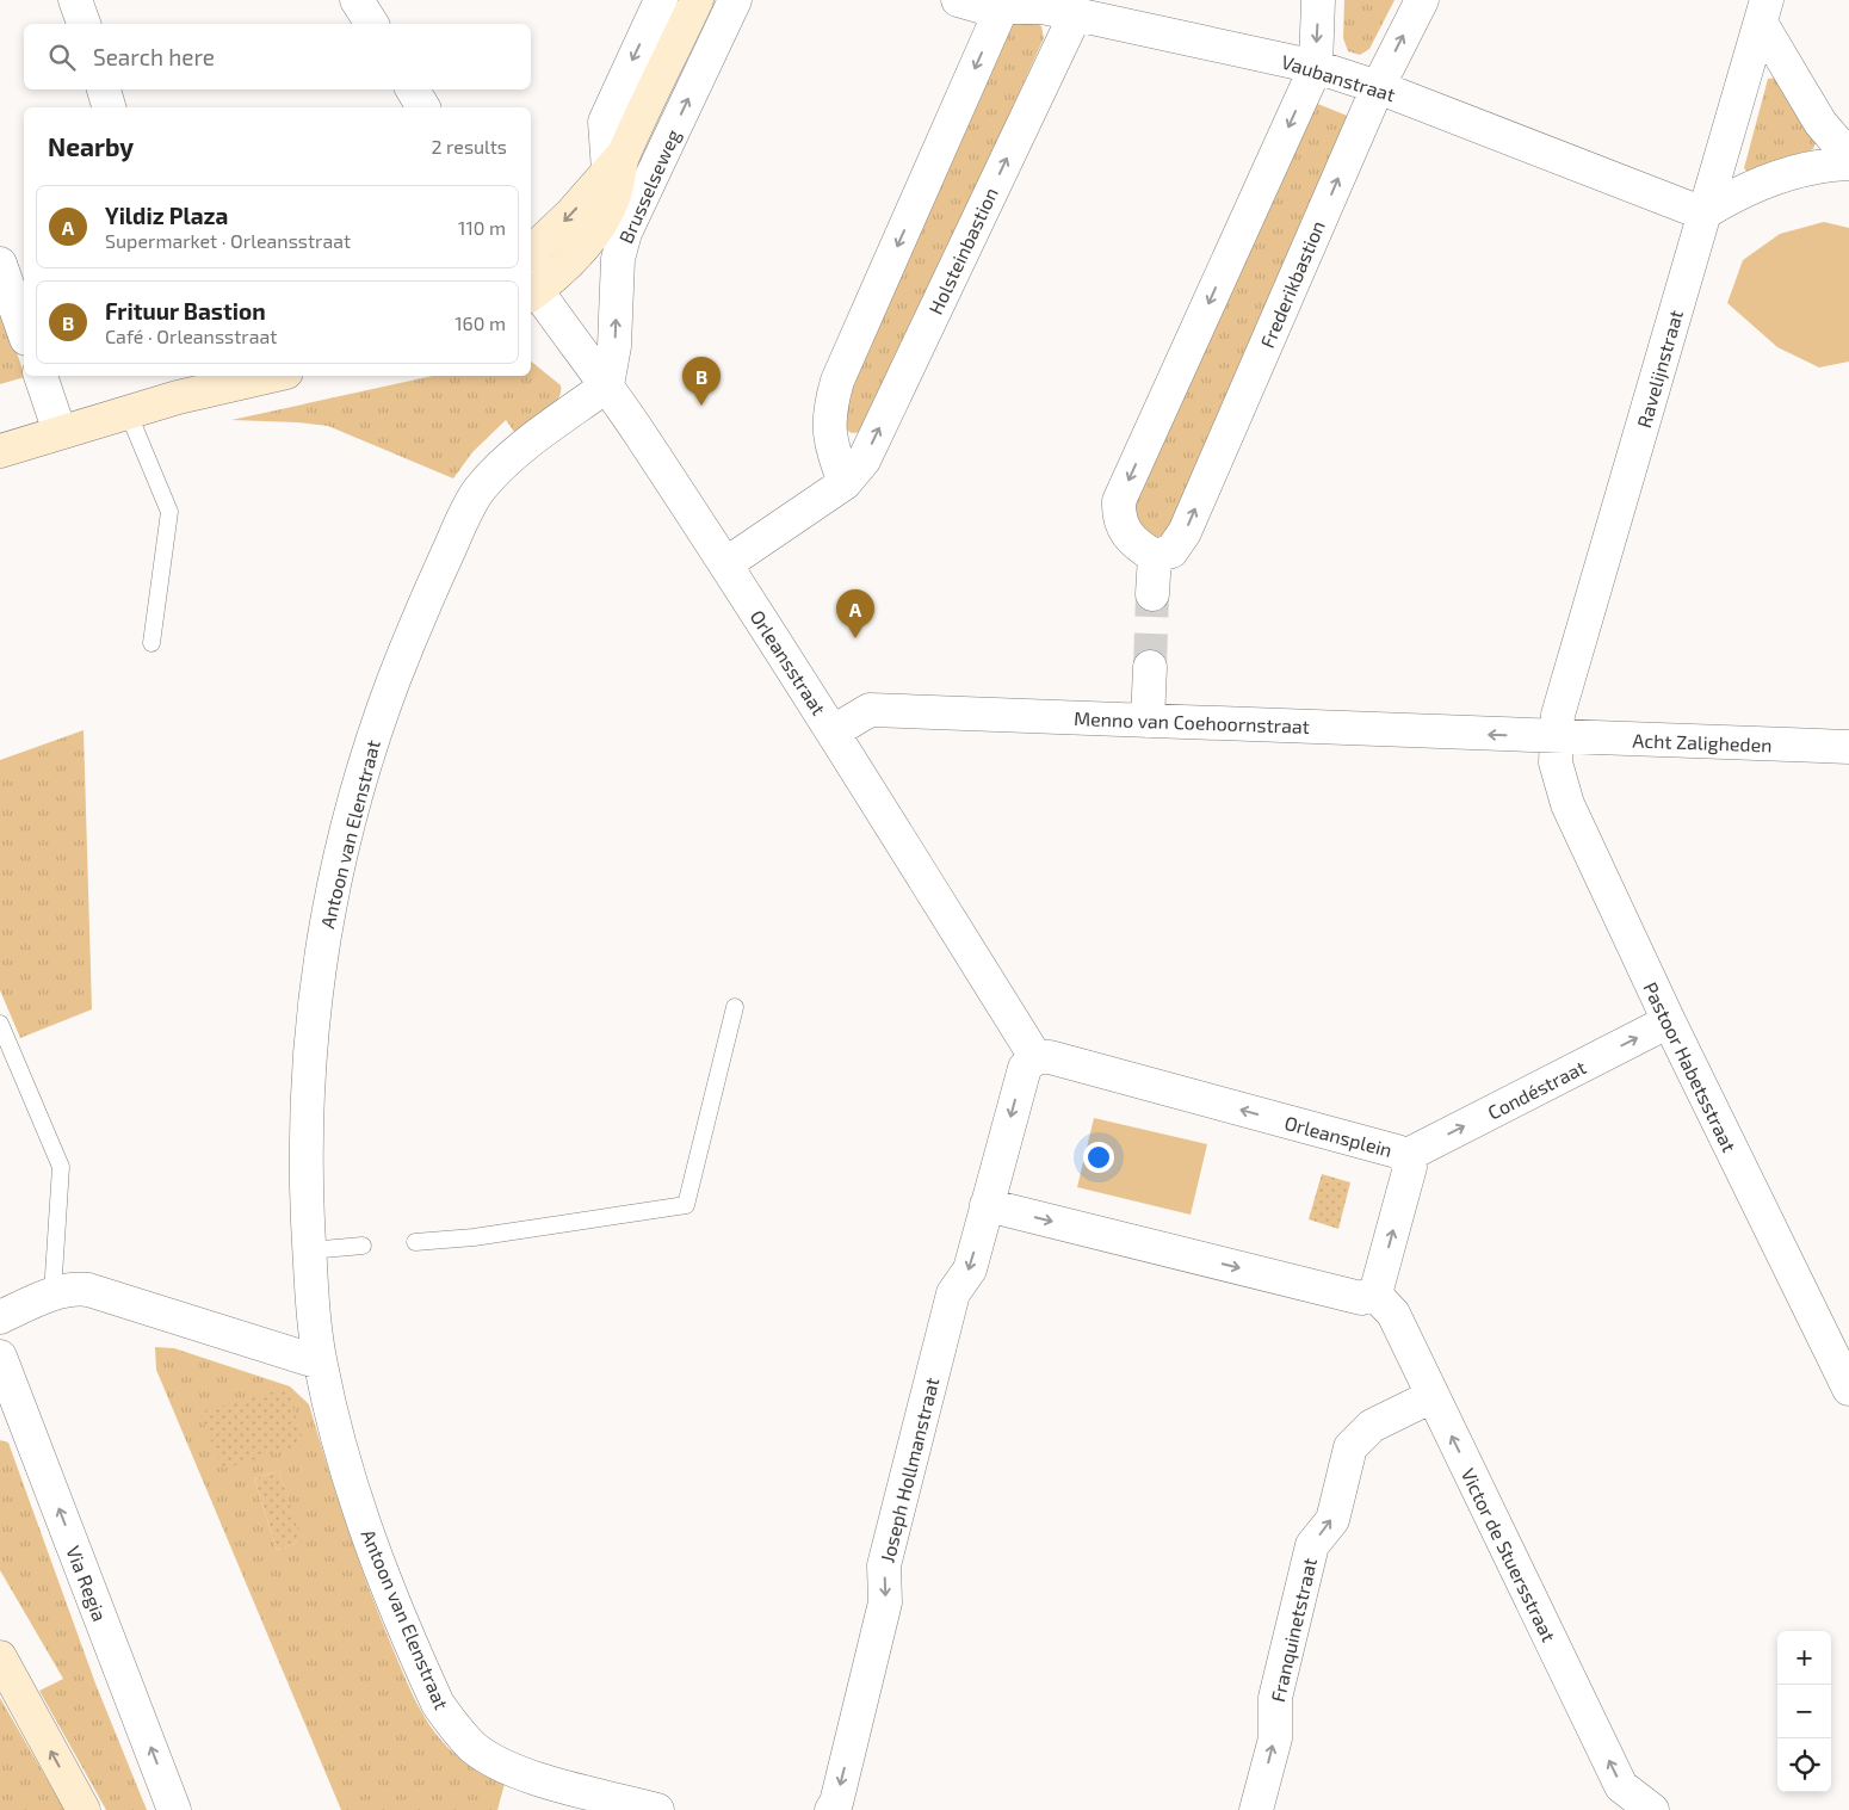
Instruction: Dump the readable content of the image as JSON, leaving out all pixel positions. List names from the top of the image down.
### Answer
{
  "streets": {
    "street": [
      "Vaubanstraat",
      "Brusselseweg",
      "Holsteinbastion",
      "Frederikbastion",
      "Ravelijnstraat",
      "Orleansstraat",
      "Menno van Coehoornstraat",
      "Acht Zaligheden",
      "Antoon van Elenstraat",
      "Pastoor Habetsstraat",
      "Condéstraat",
      "Orleansplein",
      "Joseph Hollmanstraat",
      "Victor de Stuersstraat",
      "Via Regia",
      "Franquinetstraat"
    ]
  },
  "crossings": [
    ["Vaubanstraat", "Holsteinbastion"],
    ["Vaubanstraat", "Frederikbastion"],
    ["Vaubanstraat", "Ravelijnstraat"],
    ["Brusselseweg", "Orleansstraat"],
    ["Brusselseweg", "Antoon van Elenstraat"],
    ["Holsteinbastion", "Orleansstraat"],
    ["Ravelijnstraat", "Menno van Coehoornstraat"],
    ["Ravelijnstraat", "Acht Zaligheden"],
    ["Ravelijnstraat", "Pastoor Habetsstraat"],
    ["Orleansstraat", "Menno van Coehoornstraat"],
    ["Orleansstraat", "Antoon van Elenstraat"],
    ["Orleansstraat", "Orleansplein"],
    ["Menno van Coehoornstraat", "Acht Zaligheden"],
    ["Menno van Coehoornstraat", "Pastoor Habetsstraat"],
    ["Acht Zaligheden", "Pastoor Habetsstraat"],
    ["Pastoor Habetsstraat", "Condéstraat"],
    ["Condéstraat", "Orleansplein"],
    ["Orleansplein", "Victor de Stuersstraat"],
    ["Victor de Stuersstraat", "Franquinetstraat"]
  ],
  "one_way": [
    "Menno van Coehoornstraat",
    "Condéstraat",
    "Joseph Hollmanstraat",
    "Victor de Stuersstraat",
    "Franquinetstraat"
  ],
  "page": {
    "search": "Search here",
    "heading": ["Nearby", "2 results"],
    "list": [
      {
        "mark": "A",
        "name": "Yildiz Plaza",
        "note": "Supermarket · Orleansstraat",
        "value": "110 m"
      },
      {
        "mark": "B",
        "name": "Frituur Bastion",
        "note": "Café · Orleansstraat",
        "value": "160 m"
      }
    ],
    "pins": ["B", "A"],
    "map_buttons": ["+", "−"]
  }
}
